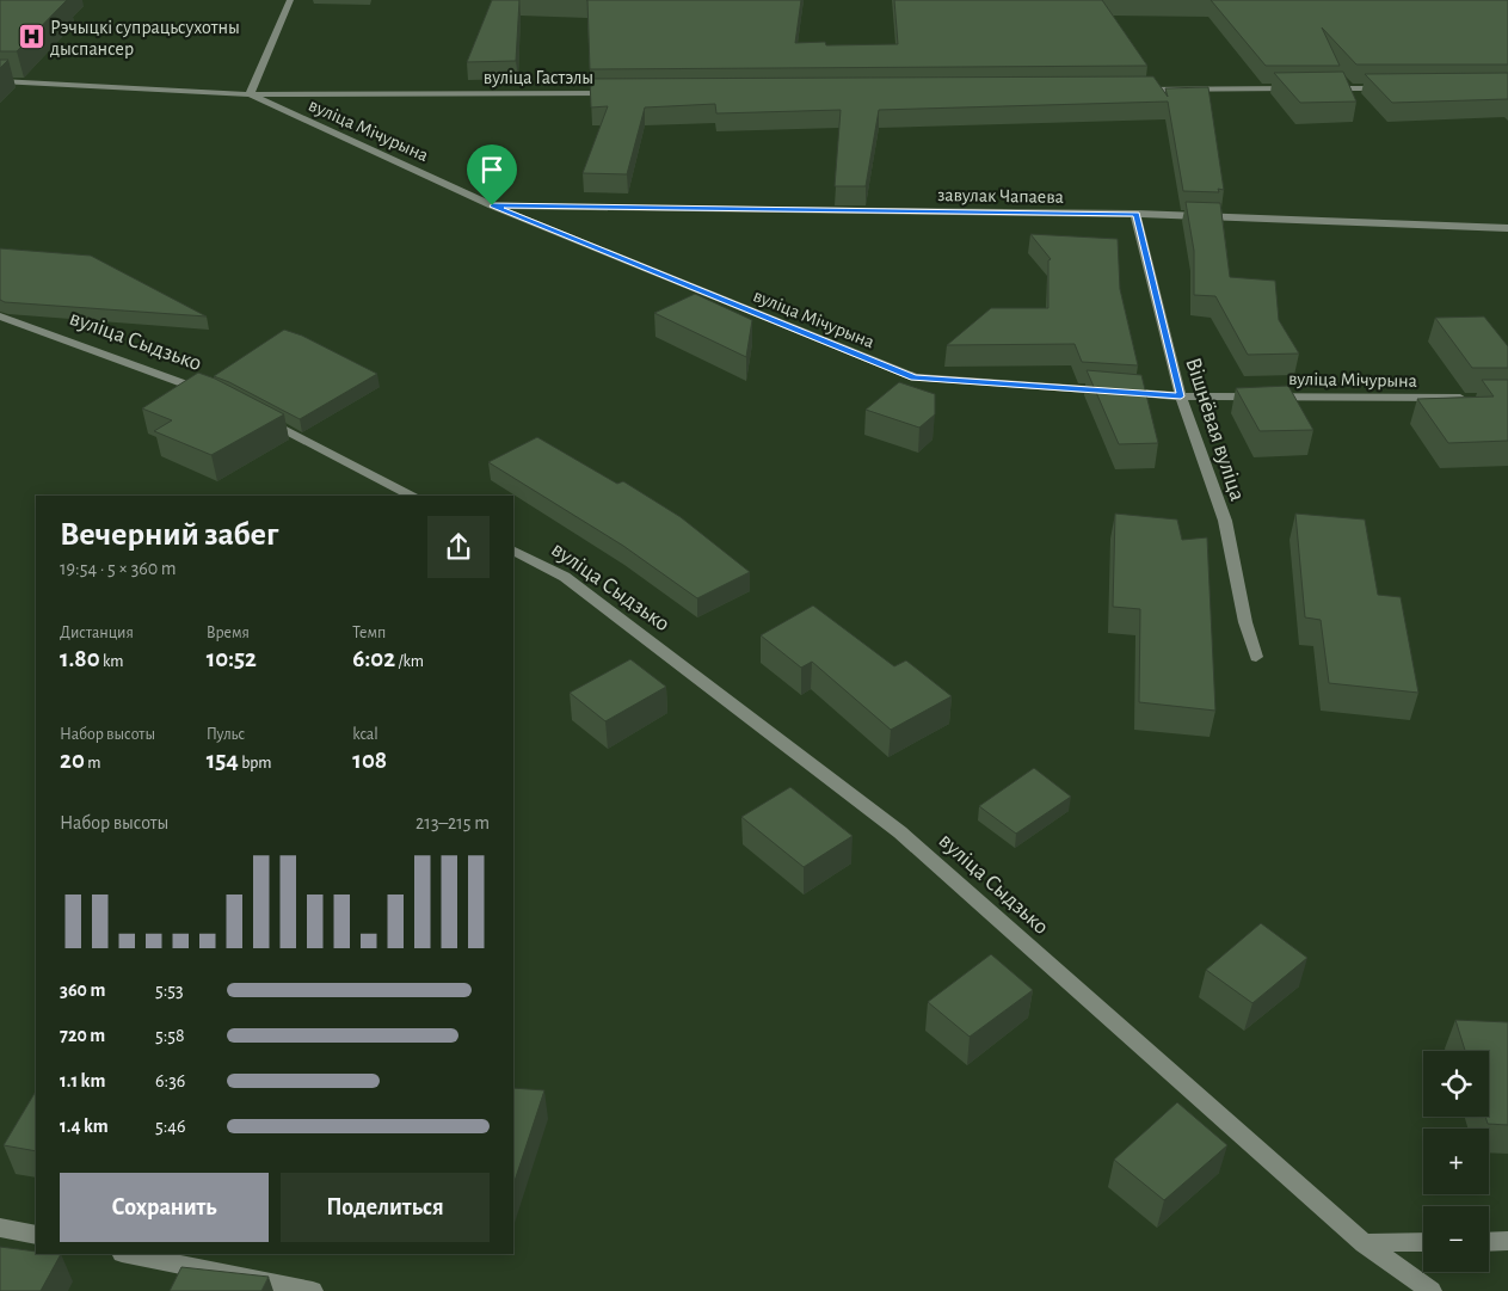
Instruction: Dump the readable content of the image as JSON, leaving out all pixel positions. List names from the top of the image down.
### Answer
{
  "streets": {
    "street": [
      "вуліца Гастэлы",
      "вуліца Мічурына",
      "завулак Чапаева",
      "вуліца Сыдзько",
      "Вішнёвая вуліца"
    ]
  },
  "crossings": [
    ["вуліца Гастэлы", "вуліца Мічурына"],
    ["вуліца Мічурына", "завулак Чапаева"],
    ["вуліца Мічурына", "Вішнёвая вуліца"],
    ["завулак Чапаева", "Вішнёвая вуліца"]
  ],
  "places": {
    "hospital": ["Рэчыцкі супрацьсухотны дыспансер"]
  },
  "page": {
    "heading": ["Вечерний забег", "19:54 · 5 × 360 m"],
    "stats": [
      ["Дистанция", "1.80 km"],
      ["Время", "10:52"],
      ["Темп", "6:02 /km"],
      ["Набор высоты", "20 m"],
      ["Пульс", "154 bpm"],
      ["kcal", "108"]
    ],
    "chart": ["Набор высоты", "213–215 m"],
    "list": [
      {
        "name": "360 m",
        "note": "5:53"
      },
      {
        "name": "720 m",
        "note": "5:58"
      },
      {
        "name": "1.1 km",
        "note": "6:36"
      },
      {
        "name": "1.4 km",
        "note": "5:46"
      }
    ],
    "map_buttons": ["+", "−"],
    "buttons": ["Сохранить", "Поделиться"]
  }
}
